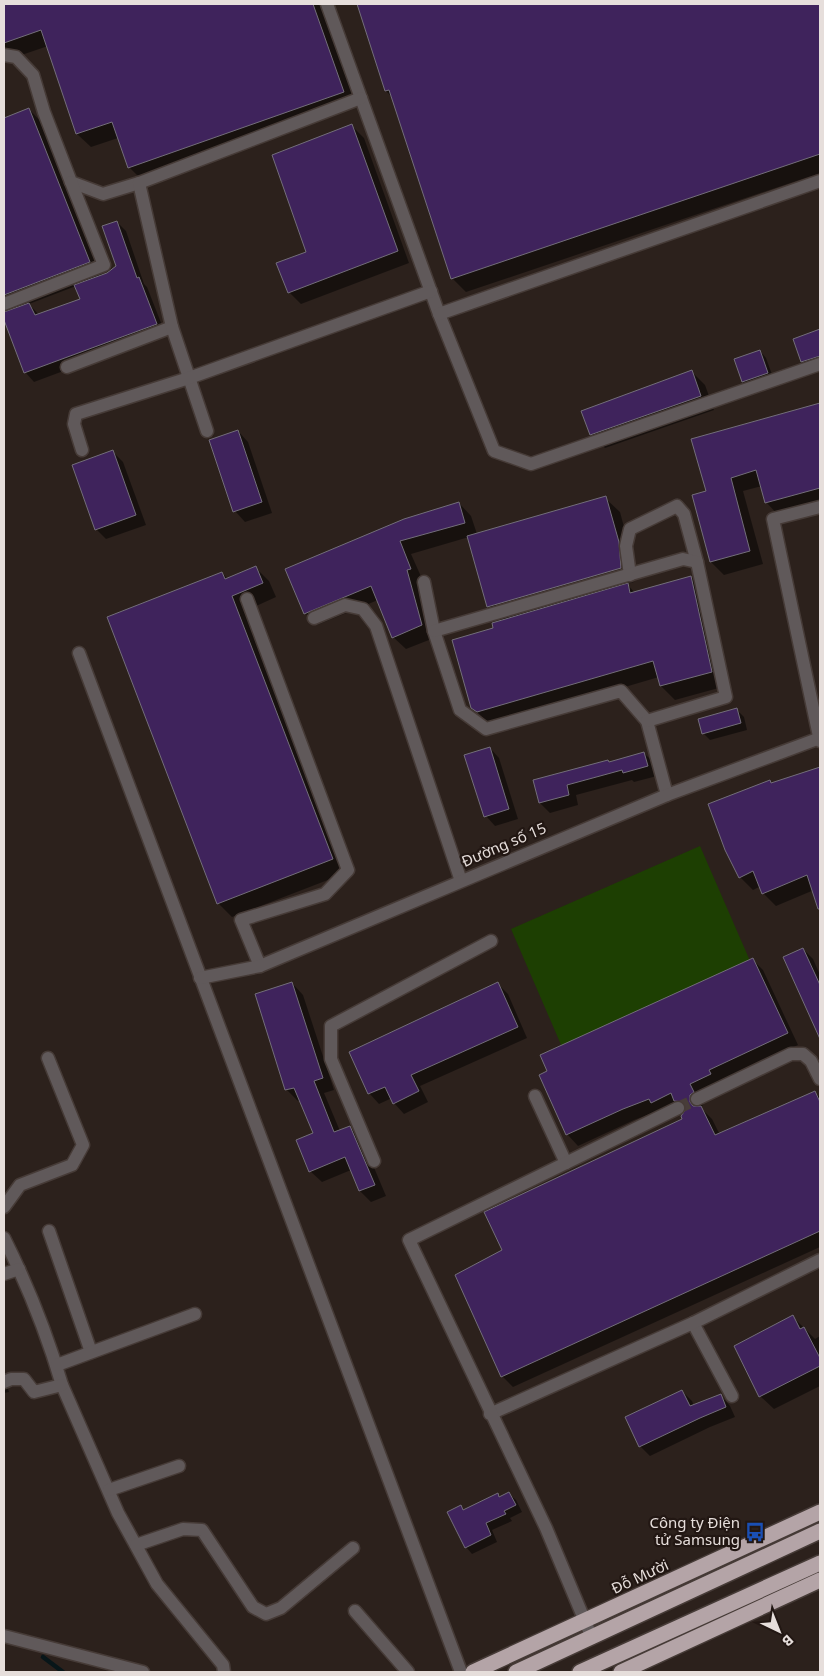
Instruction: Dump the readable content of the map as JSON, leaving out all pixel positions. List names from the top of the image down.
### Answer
{
  "streets": {
    "highway": ["Đỗ Mười"],
    "street": ["Đường số 15"]
  },
  "places": {
    "bus stop": ["Công ty Điện tử Samsung"]
  },
  "north": "bottom right"
}
